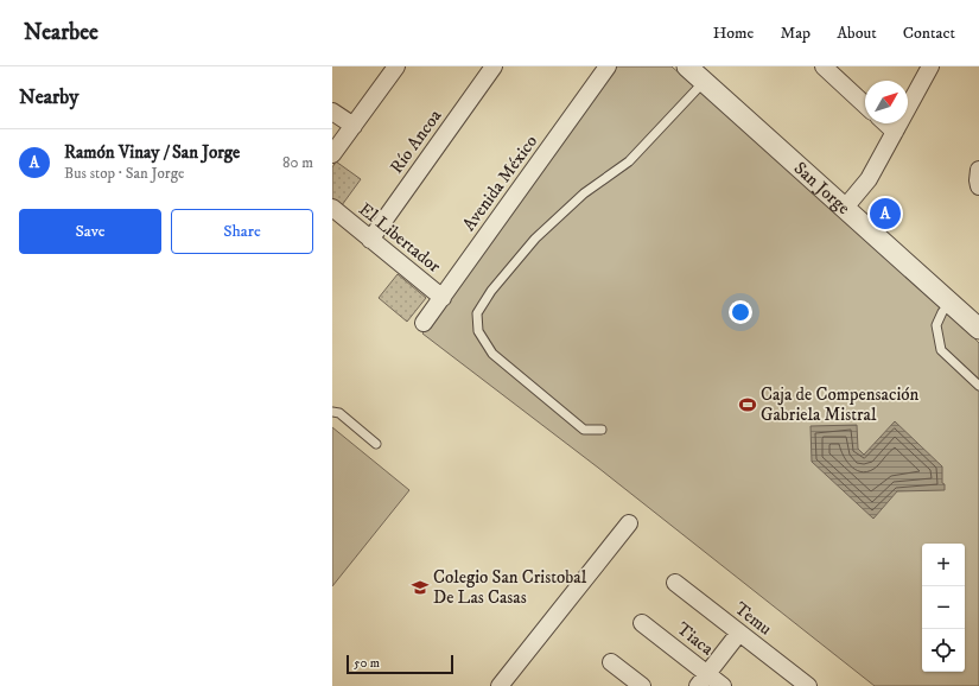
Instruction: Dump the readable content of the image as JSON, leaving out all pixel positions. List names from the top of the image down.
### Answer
{
  "streets": {
    "street": [
      "Río Ancoa",
      "Avenida México",
      "San Jorge",
      "El Libertador",
      "Temu",
      "Tiaca"
    ]
  },
  "crossings": [
    ["Río Ancoa", "El Libertador"],
    ["Avenida México", "El Libertador"]
  ],
  "places": {
    "sports": ["Caja de Compensación Gabriela Mistral"],
    "school or university": ["Colegio San Cristobal De Las Casas"]
  },
  "scale_bar": "50 m",
  "north": "top right",
  "page": {
    "header": "Nearbee",
    "nav": [
      "Home",
      "Map",
      "About",
      "Contact"
    ],
    "heading": "Nearby",
    "list": [
      {
        "mark": "A",
        "name": "Ramón Vinay / San Jorge",
        "note": "Bus stop · San Jorge",
        "value": "80 m"
      }
    ],
    "buttons": ["Save", "Share"],
    "pins": "A",
    "map_buttons": ["+", "−"],
    "scale": "50 m"
  }
}
